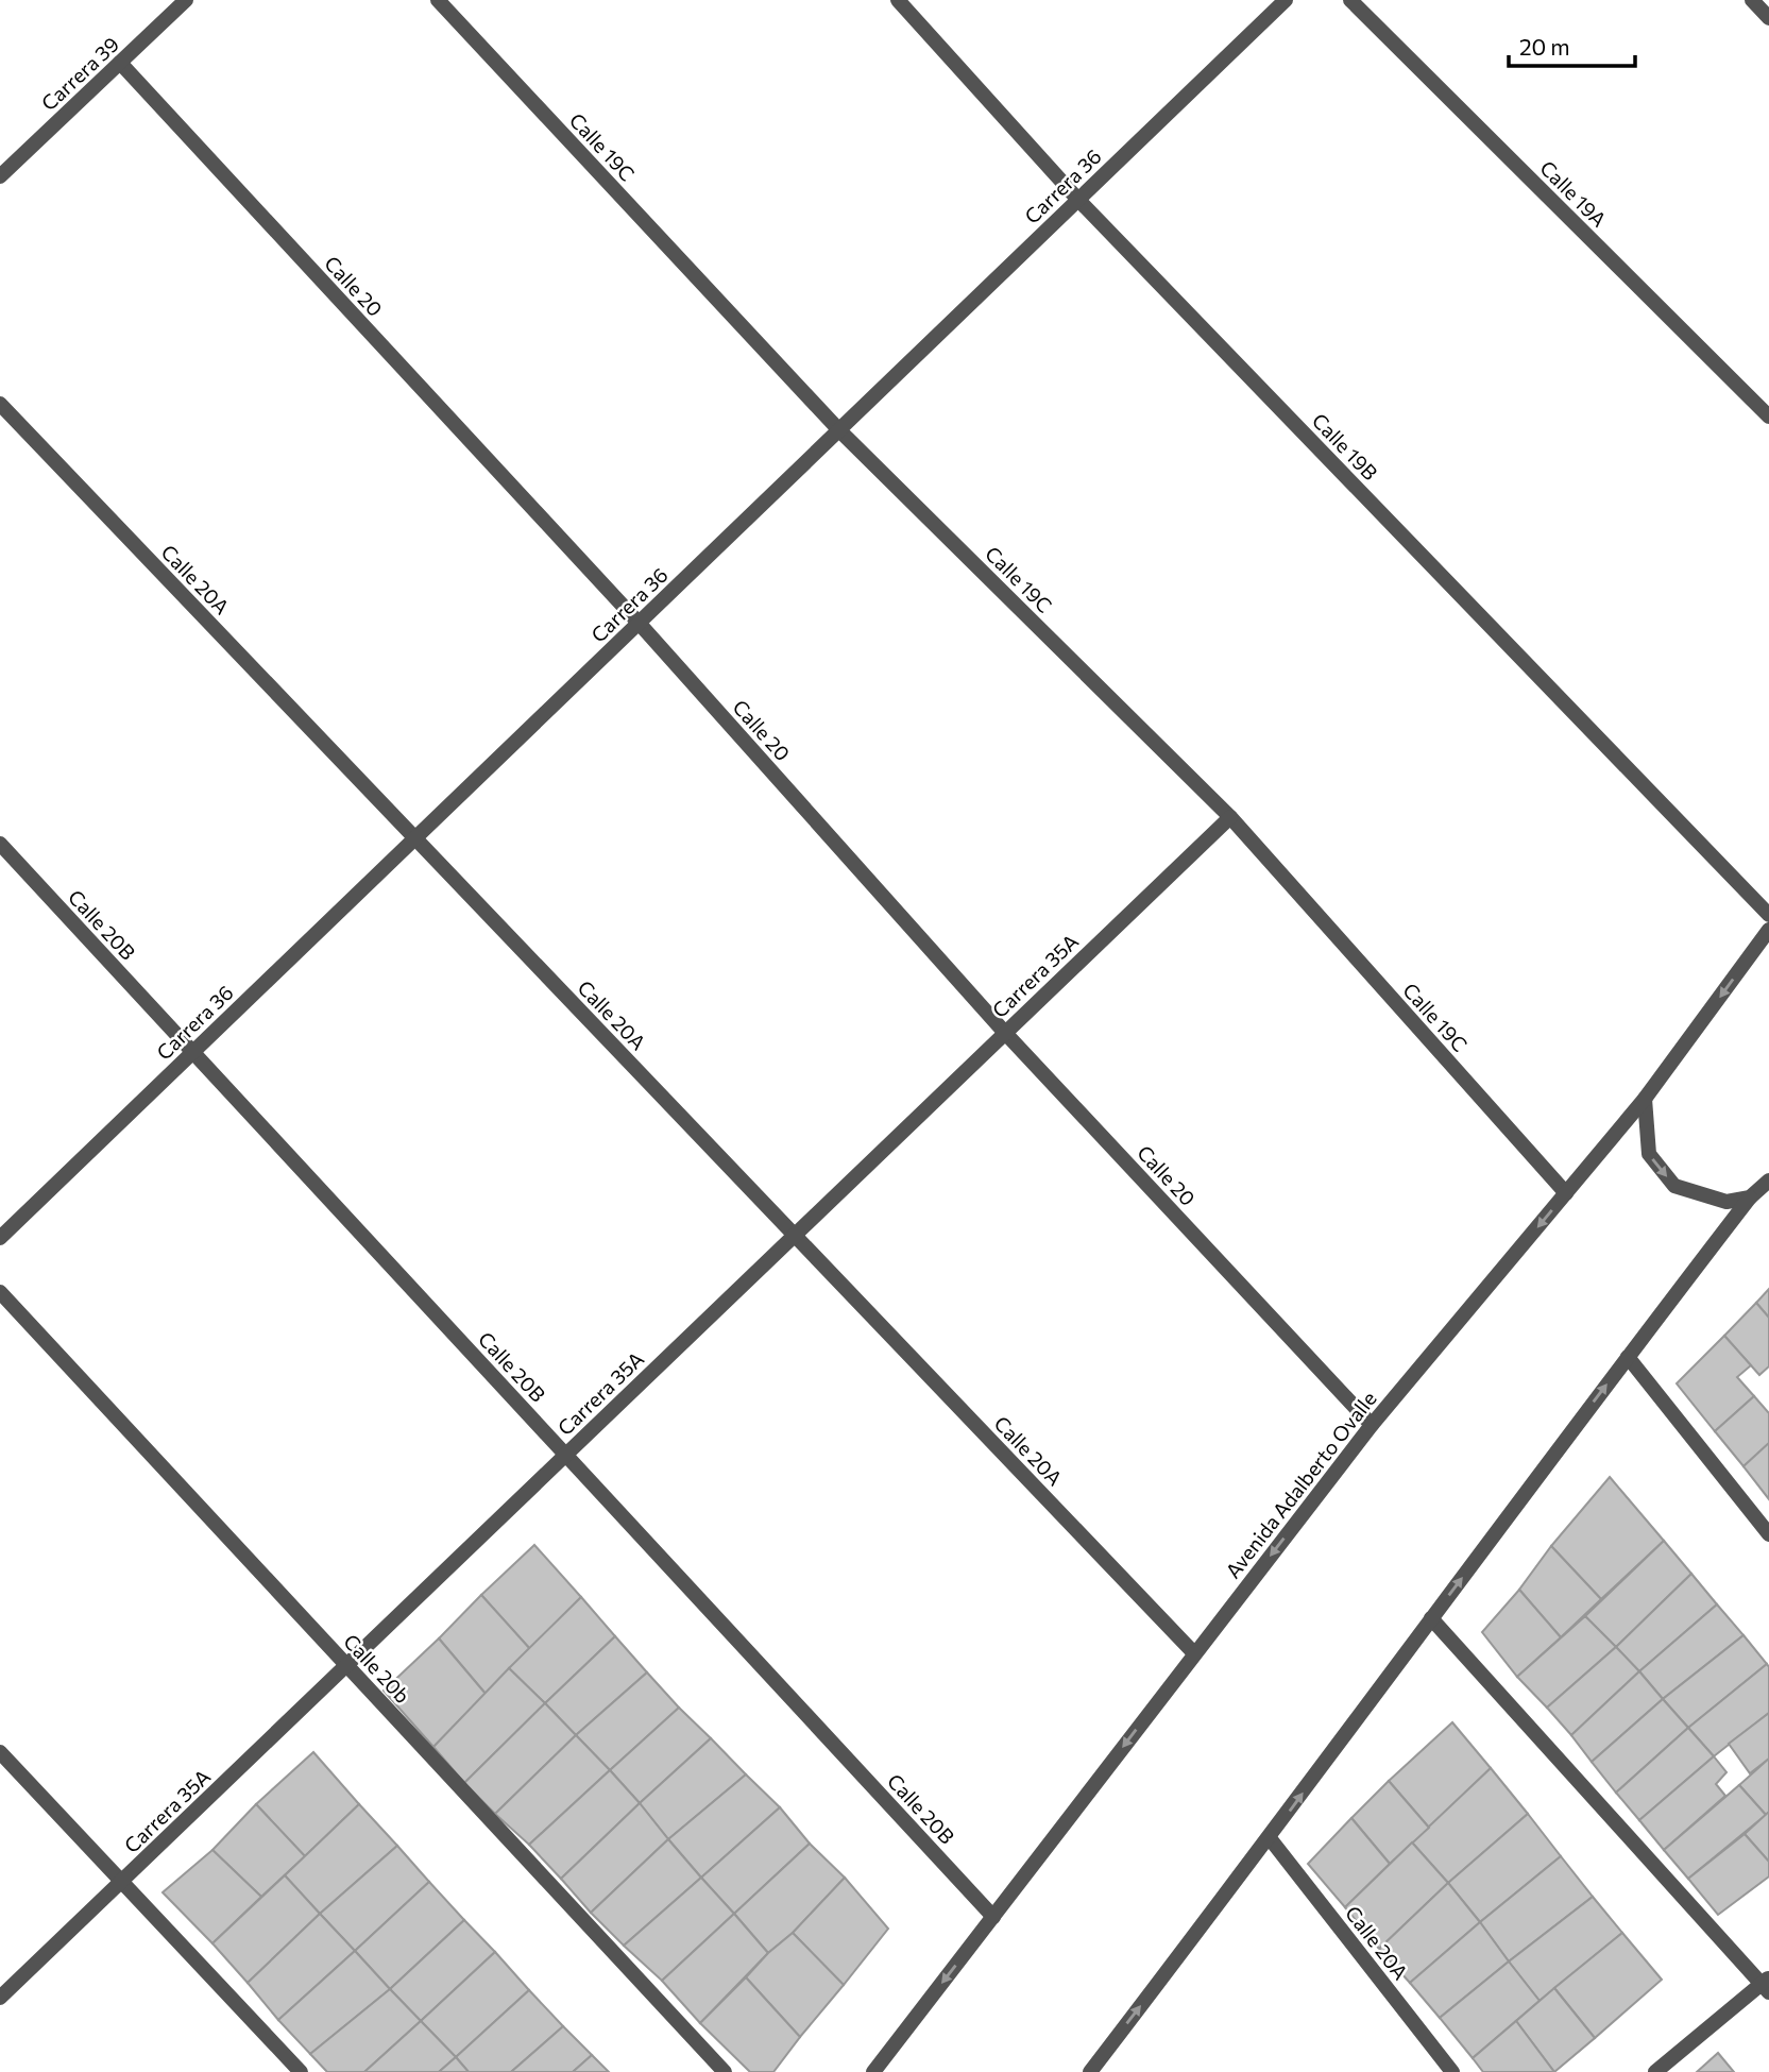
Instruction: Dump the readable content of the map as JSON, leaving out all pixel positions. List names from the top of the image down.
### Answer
{
  "streets": {
    "street": [
      "Carrera 39",
      "Calle 19C",
      "Carrera 36",
      "Calle 19A",
      "Calle 20",
      "Calle 19B",
      "Calle 20A",
      "Calle 20B",
      "Carrera 35A",
      "Avenida Adalberto Ovalle",
      "Calle 20b"
    ]
  },
  "crossings": [
    ["Carrera 39", "Calle 20"],
    ["Calle 19C", "Carrera 36"],
    ["Calle 19C", "Carrera 35A"],
    ["Calle 19C", "Avenida Adalberto Ovalle"],
    ["Carrera 36", "Calle 20"],
    ["Carrera 36", "Calle 19B"],
    ["Carrera 36", "Calle 20A"],
    ["Carrera 36", "Calle 20B"],
    ["Calle 20", "Carrera 35A"],
    ["Calle 20", "Avenida Adalberto Ovalle"],
    ["Calle 20A", "Carrera 35A"],
    ["Calle 20A", "Avenida Adalberto Ovalle"],
    ["Calle 20B", "Carrera 35A"],
    ["Calle 20B", "Avenida Adalberto Ovalle"],
    ["Carrera 35A", "Calle 20b"]
  ],
  "one_way": ["Avenida Adalberto Ovalle"],
  "scale_bar": "20 m"
}
